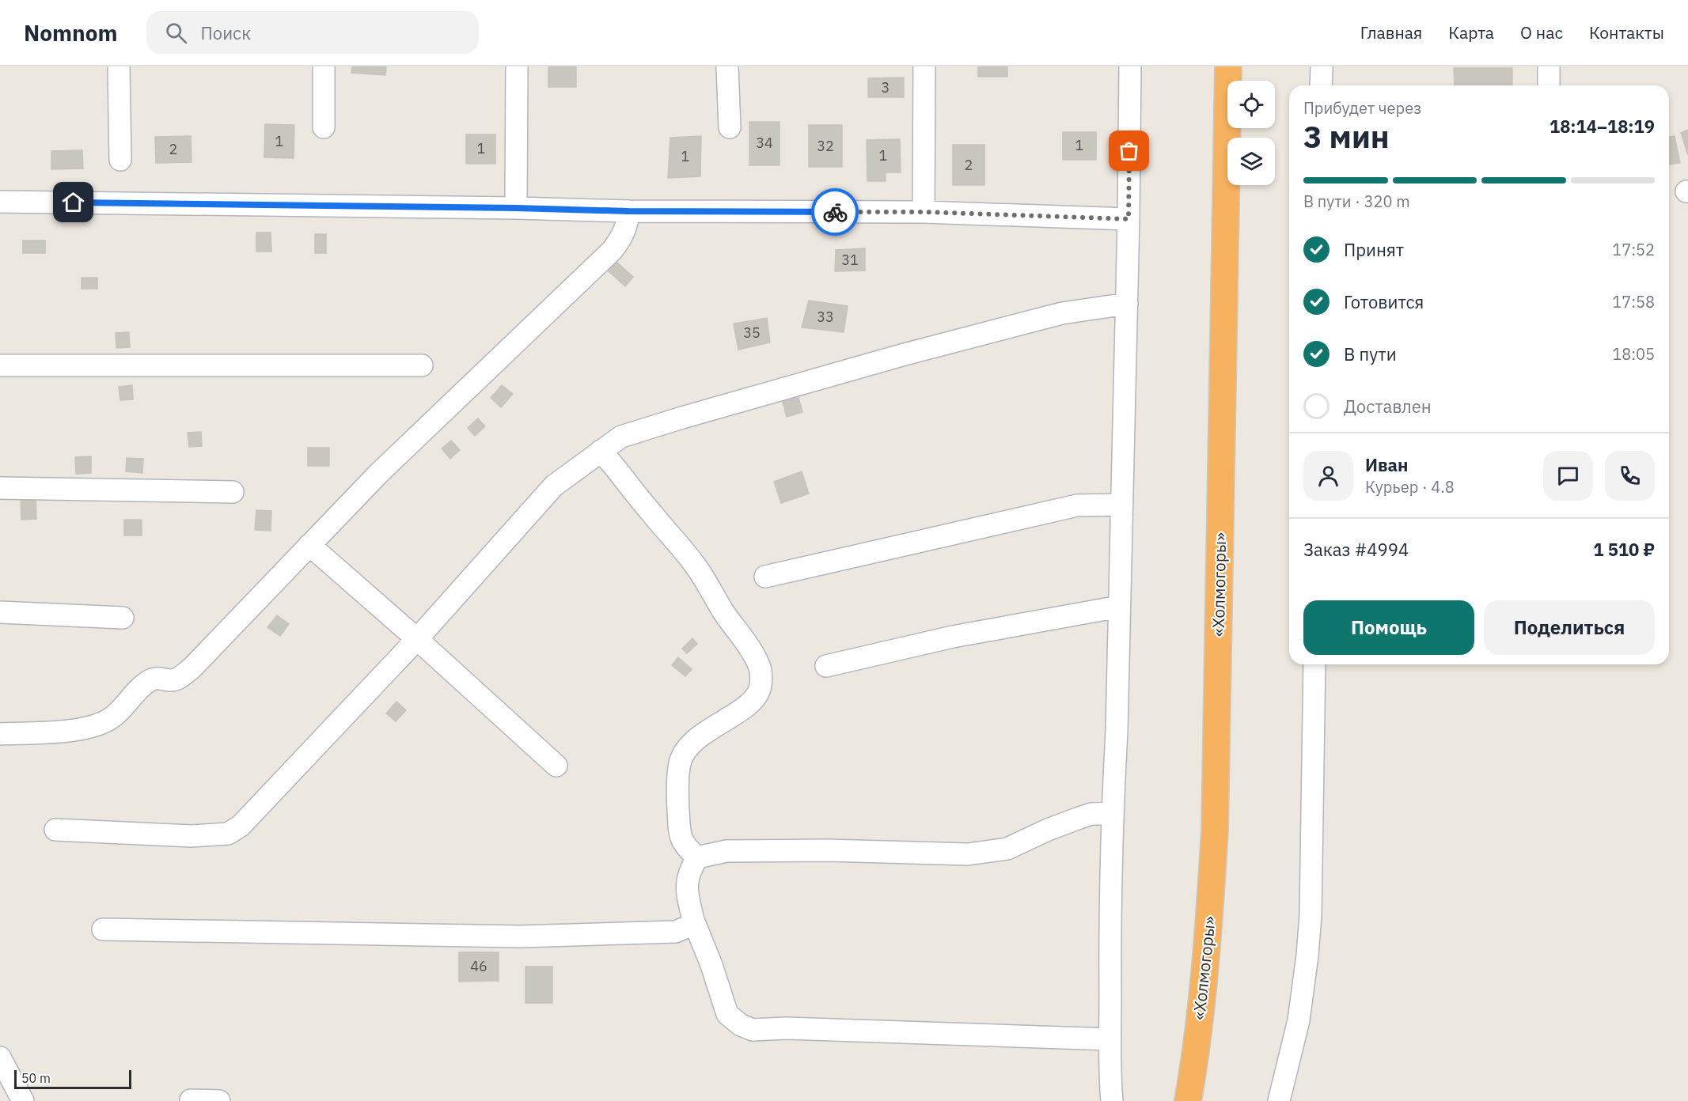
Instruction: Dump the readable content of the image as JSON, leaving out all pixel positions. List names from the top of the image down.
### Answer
{
  "streets": {
    "highway": ["«Холмогоры»"]
  },
  "house_numbers": [
    "3",
    "1",
    "34",
    "1",
    "32",
    "1",
    "2",
    "1",
    "1",
    "2",
    "31",
    "33",
    "35",
    "46"
  ],
  "scale_bar": "50 m",
  "page": {
    "header": "Nomnom",
    "search": "Поиск",
    "nav": [
      "Главная",
      "Карта",
      "О нас",
      "Контакты"
    ],
    "heading": ["3 мин", "Прибудет через", "18:14–18:19"],
    "panel": [
      "Иван",
      "Курьер · 4.8",
      "Заказ #4994",
      "1 510 ₽"
    ],
    "bar": "В пути · 320 m",
    "list": [
      ["Принят", "17:52"],
      ["Готовится", "17:58"],
      ["В пути", "18:05"],
      "Доставлен"
    ],
    "buttons": ["Помощь", "Поделиться"],
    "scale": "50 m"
  }
}
